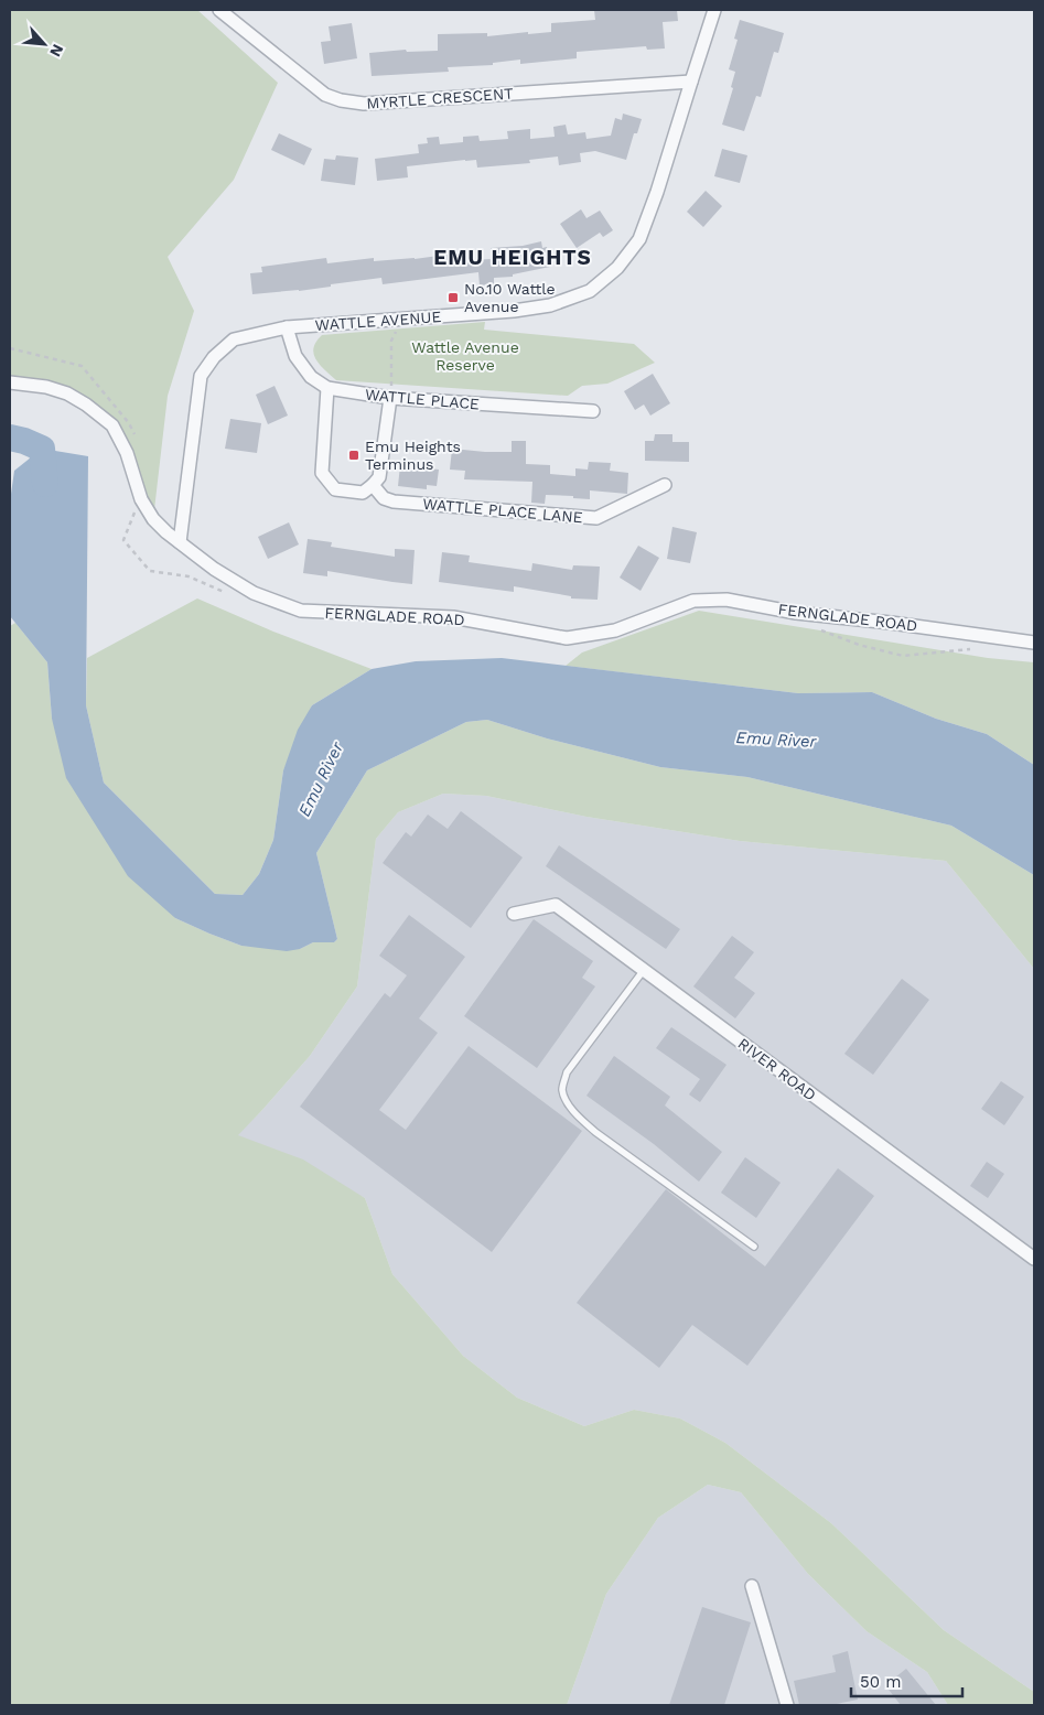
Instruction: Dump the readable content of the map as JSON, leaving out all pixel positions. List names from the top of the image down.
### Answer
{
  "streets": {
    "street": [
      "MYRTLE CRESCENT",
      "WATTLE AVENUE",
      "WATTLE PLACE",
      "WATTLE PLACE LANE",
      "FERNGLADE ROAD",
      "RIVER ROAD"
    ]
  },
  "crossings": [
    ["MYRTLE CRESCENT", "WATTLE AVENUE"],
    ["WATTLE AVENUE", "FERNGLADE ROAD"]
  ],
  "districts": ["EMU HEIGHTS"],
  "water": ["Emu River"],
  "parks": ["Wattle Avenue Reserve"],
  "places": {
    "transit": ["No.10 Wattle Avenue", "Emu Heights Terminus"]
  },
  "scale_bar": "50 m",
  "north": "bottom right"
}
